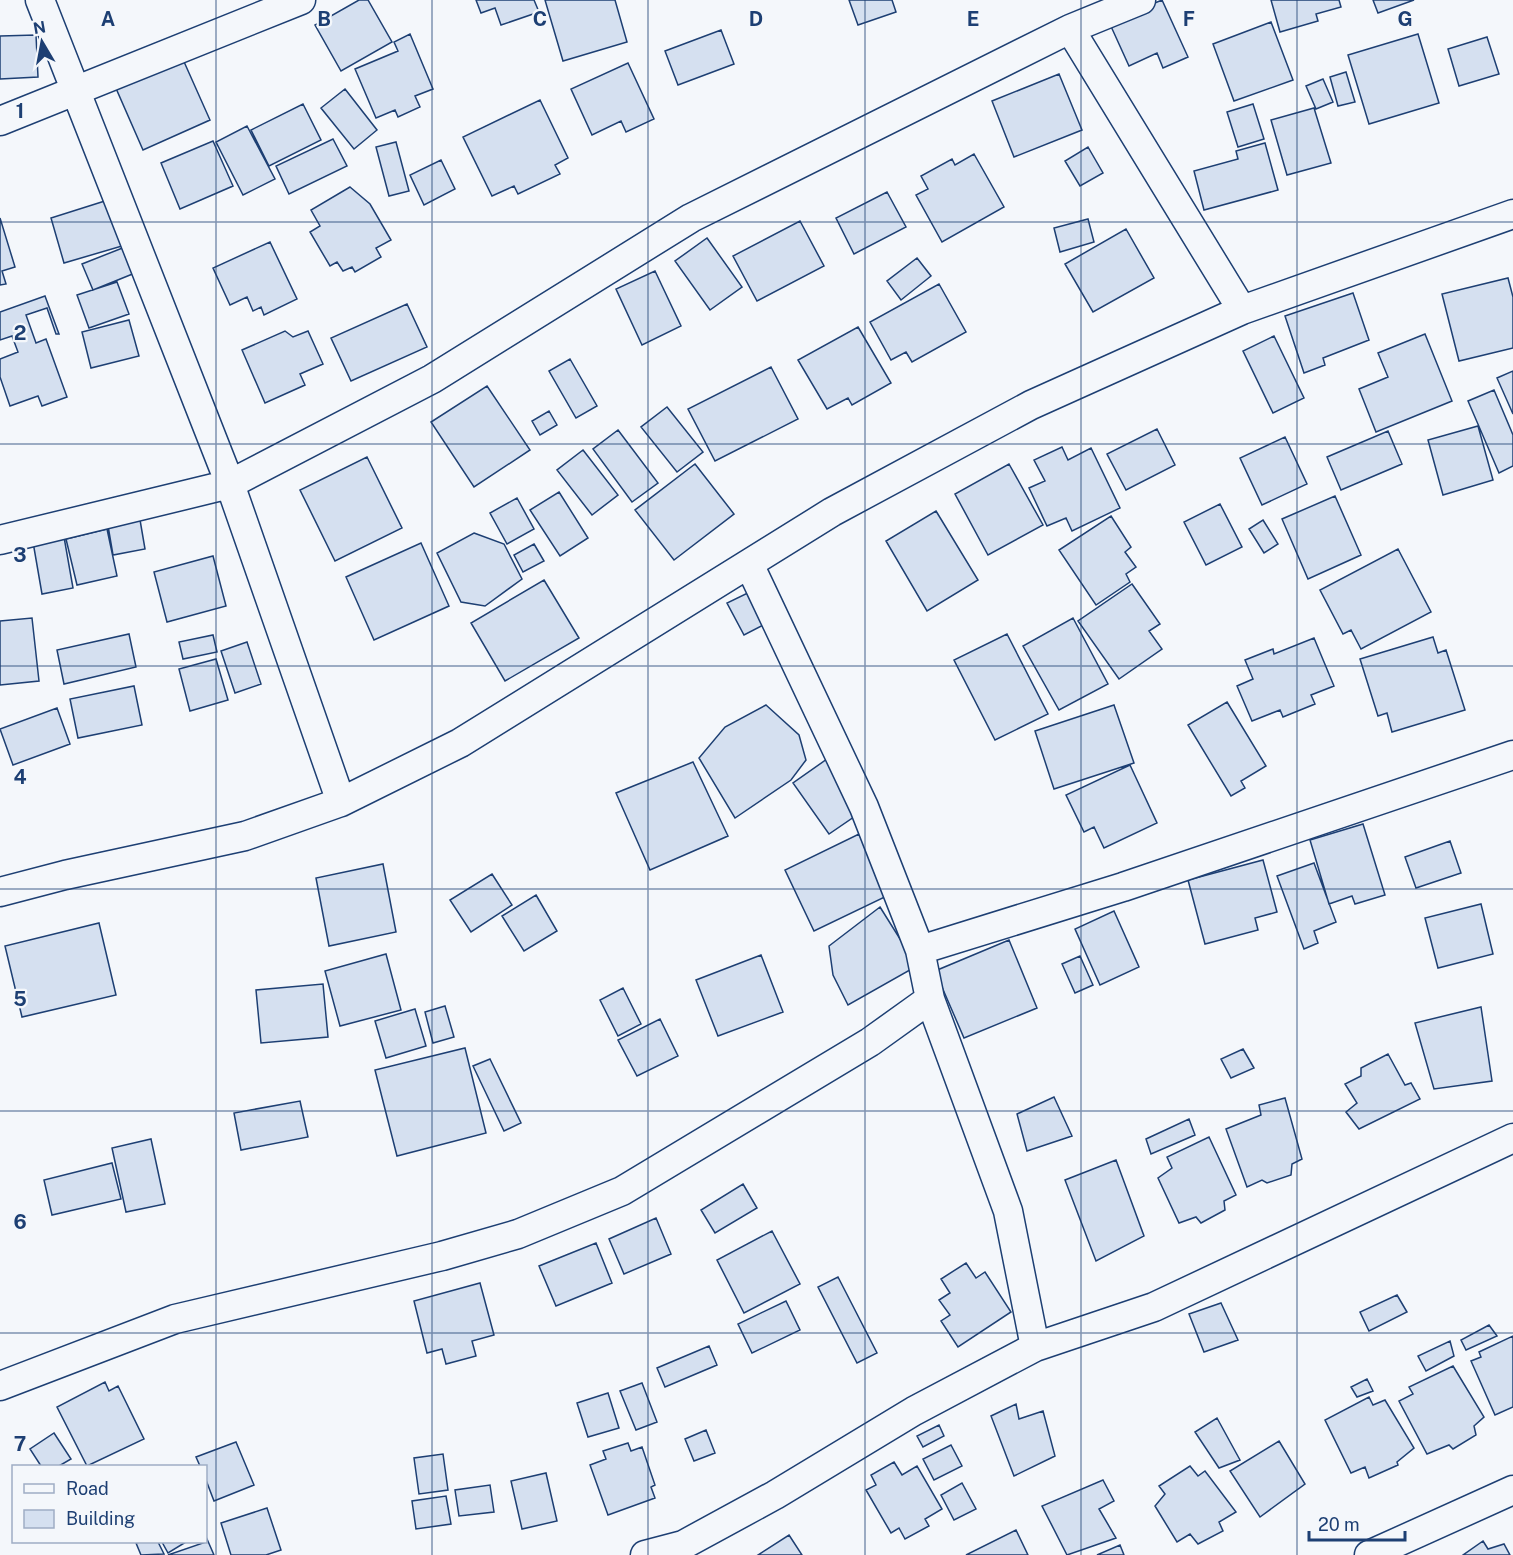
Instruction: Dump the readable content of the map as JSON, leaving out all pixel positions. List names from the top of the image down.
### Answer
{
  "legend": ["Road", "Building"],
  "scale_bar": "20 m",
  "north": "top",
  "grid": {
    "columns": [
      "A",
      "B",
      "C",
      "D",
      "E",
      "F",
      "G"
    ],
    "rows": [
      "1",
      "2",
      "3",
      "4",
      "5",
      "6",
      "7"
    ]
  }
}
